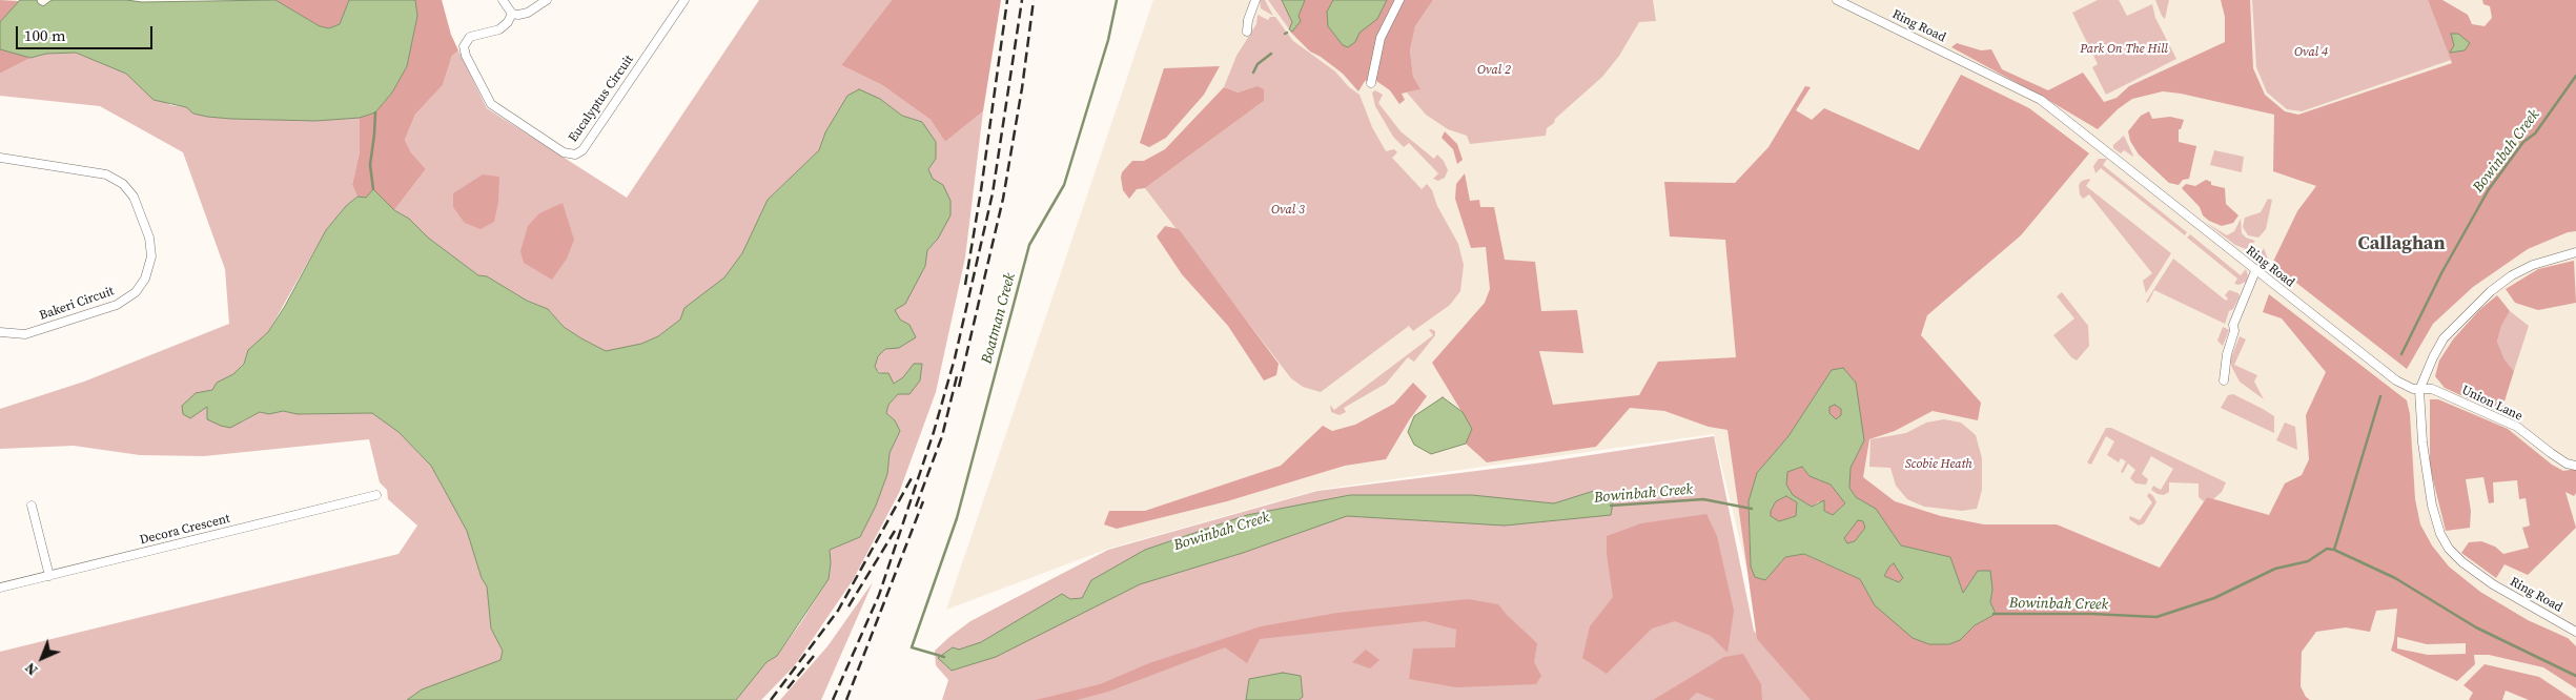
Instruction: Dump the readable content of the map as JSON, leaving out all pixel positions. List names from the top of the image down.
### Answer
{
  "streets": {
    "street": [
      "Ring Road",
      "Eucalyptus Circuit",
      "Bakeri Circuit",
      "Union Lane",
      "Decora Crescent"
    ]
  },
  "crossings": [
    ["Ring Road", "Union Lane"]
  ],
  "districts": ["Callaghan"],
  "water": ["Bowinbah Creek", "Boatman Creek"],
  "parks": [
    "Park On The Hill",
    "Oval 4",
    "Oval 2",
    "Oval 3",
    "Scobie Heath"
  ],
  "scale_bar": "100 m",
  "north": "bottom left"
}
